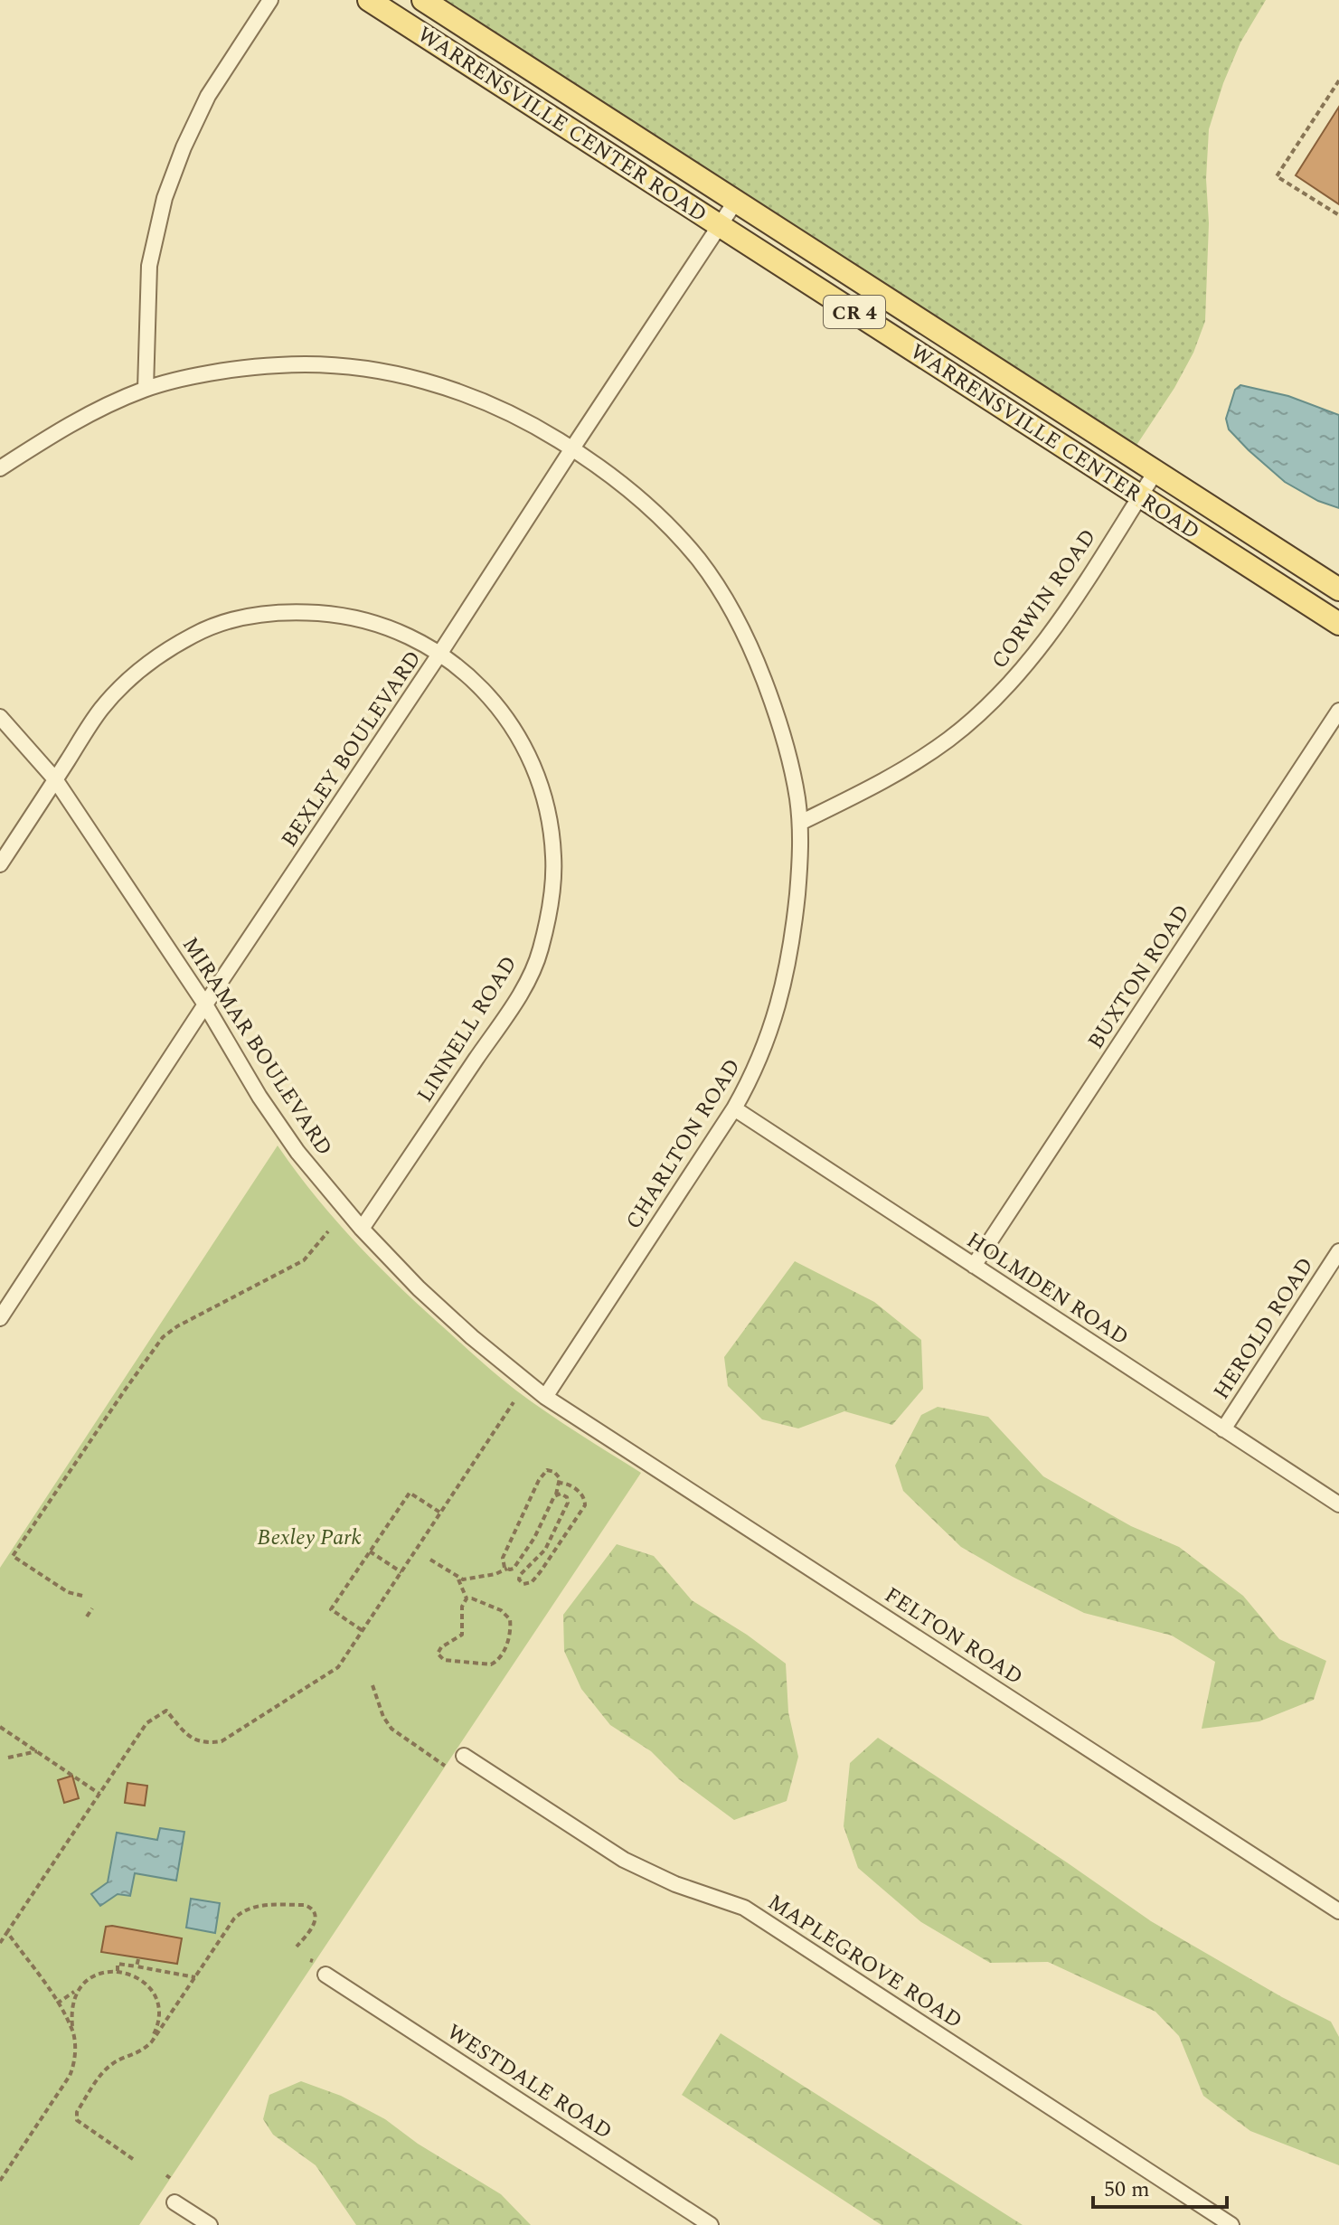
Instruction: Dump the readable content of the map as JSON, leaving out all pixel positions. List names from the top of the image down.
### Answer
{
  "streets": {
    "main road": ["WARRENSVILLE CENTER ROAD", "CR 4"],
    "street": [
      "CORWIN ROAD",
      "BEXLEY BOULEVARD",
      "BUXTON ROAD",
      "LINNELL ROAD",
      "MIRAMAR BOULEVARD",
      "CHARLTON ROAD",
      "HOLMDEN ROAD",
      "HEROLD ROAD",
      "FELTON ROAD",
      "MAPLEGROVE ROAD",
      "WESTDALE ROAD"
    ]
  },
  "crossings": [
    ["WARRENSVILLE CENTER ROAD", "CORWIN ROAD"],
    ["WARRENSVILLE CENTER ROAD", "BEXLEY BOULEVARD"],
    ["CORWIN ROAD", "CHARLTON ROAD"],
    ["BEXLEY BOULEVARD", "LINNELL ROAD"],
    ["BEXLEY BOULEVARD", "MIRAMAR BOULEVARD"],
    ["BEXLEY BOULEVARD", "CHARLTON ROAD"],
    ["BUXTON ROAD", "HOLMDEN ROAD"],
    ["LINNELL ROAD", "MIRAMAR BOULEVARD"],
    ["MIRAMAR BOULEVARD", "CHARLTON ROAD"],
    ["MIRAMAR BOULEVARD", "FELTON ROAD"],
    ["CHARLTON ROAD", "HOLMDEN ROAD"],
    ["CHARLTON ROAD", "FELTON ROAD"],
    ["HOLMDEN ROAD", "HEROLD ROAD"]
  ],
  "parks": ["Bexley Park"],
  "scale_bar": "50 m"
}
